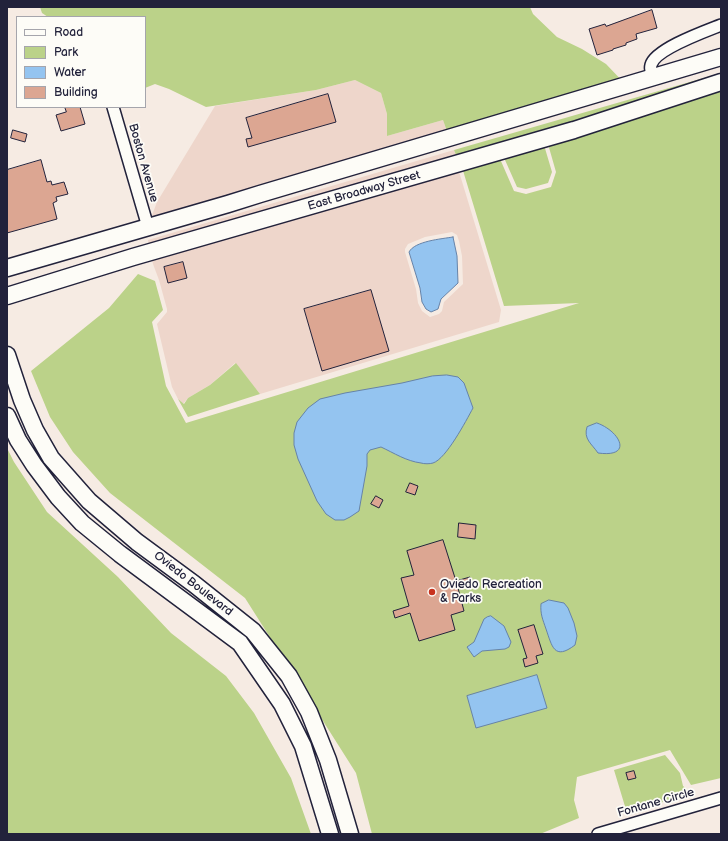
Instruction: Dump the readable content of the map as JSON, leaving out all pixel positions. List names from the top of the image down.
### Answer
{
  "streets": {
    "main road": ["East Broadway Street", "Oviedo Boulevard"],
    "street": ["Boston Avenue", "Fontane Circle"]
  },
  "places": ["Oviedo Recreation & Parks"],
  "legend": [
    "Road",
    "Park",
    "Water",
    "Building"
  ]
}
